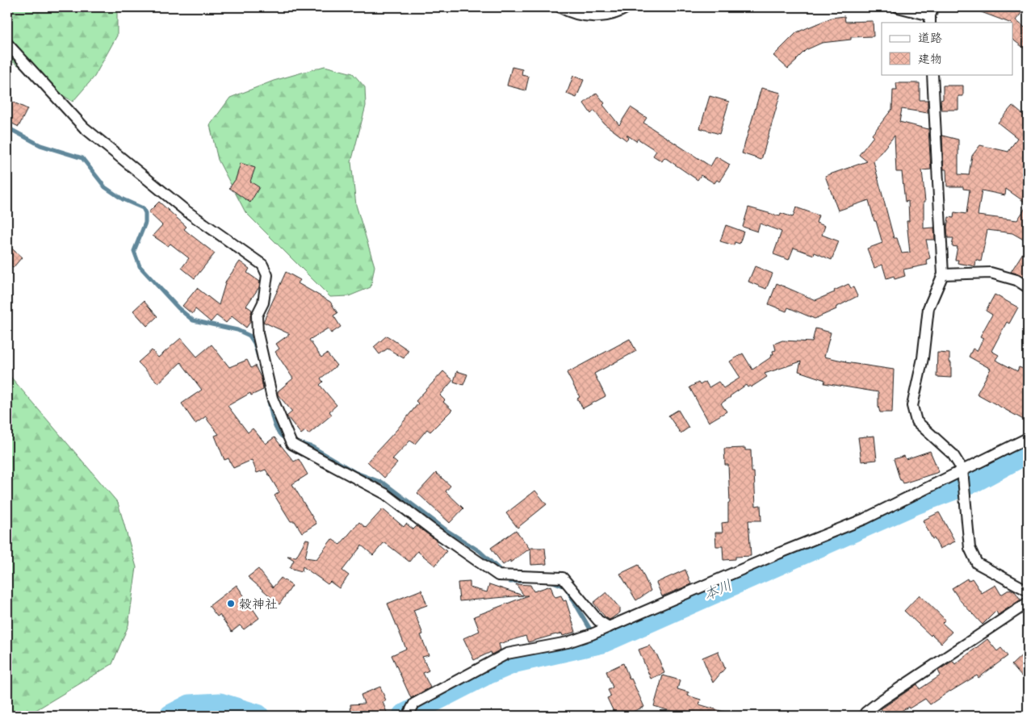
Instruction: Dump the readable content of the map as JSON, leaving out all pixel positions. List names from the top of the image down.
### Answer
{
  "water": ["本川"],
  "places": ["穀神社"],
  "legend": ["道路", "建物"]
}
